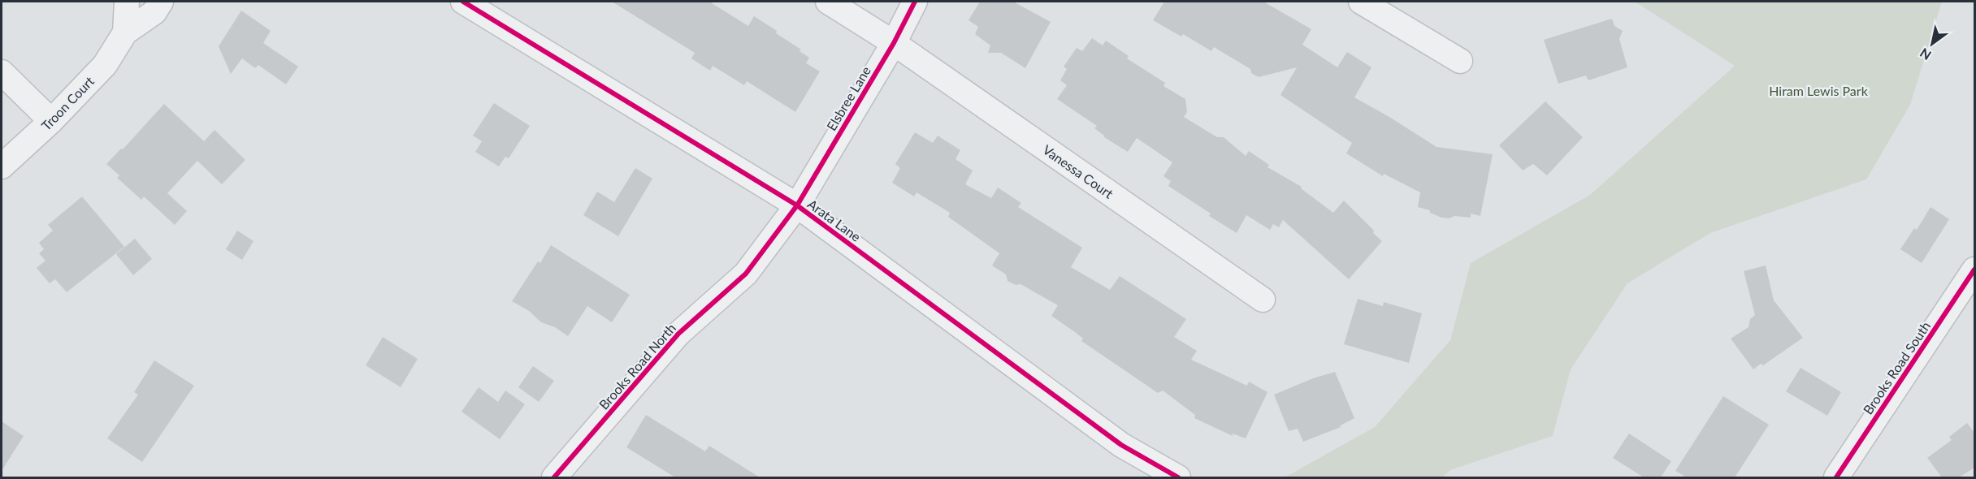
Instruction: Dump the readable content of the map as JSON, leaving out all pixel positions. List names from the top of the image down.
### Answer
{
  "streets": {
    "street": [
      "Elsbree Lane",
      "Troon Court",
      "Vanessa Court",
      "Arata Lane",
      "Brooks Road North",
      "Brooks Road South"
    ]
  },
  "crossings": [
    ["Elsbree Lane", "Vanessa Court"],
    ["Elsbree Lane", "Arata Lane"],
    ["Elsbree Lane", "Brooks Road North"],
    ["Arata Lane", "Brooks Road North"]
  ],
  "parks": ["Hiram Lewis Park"],
  "north": "bottom left"
}
